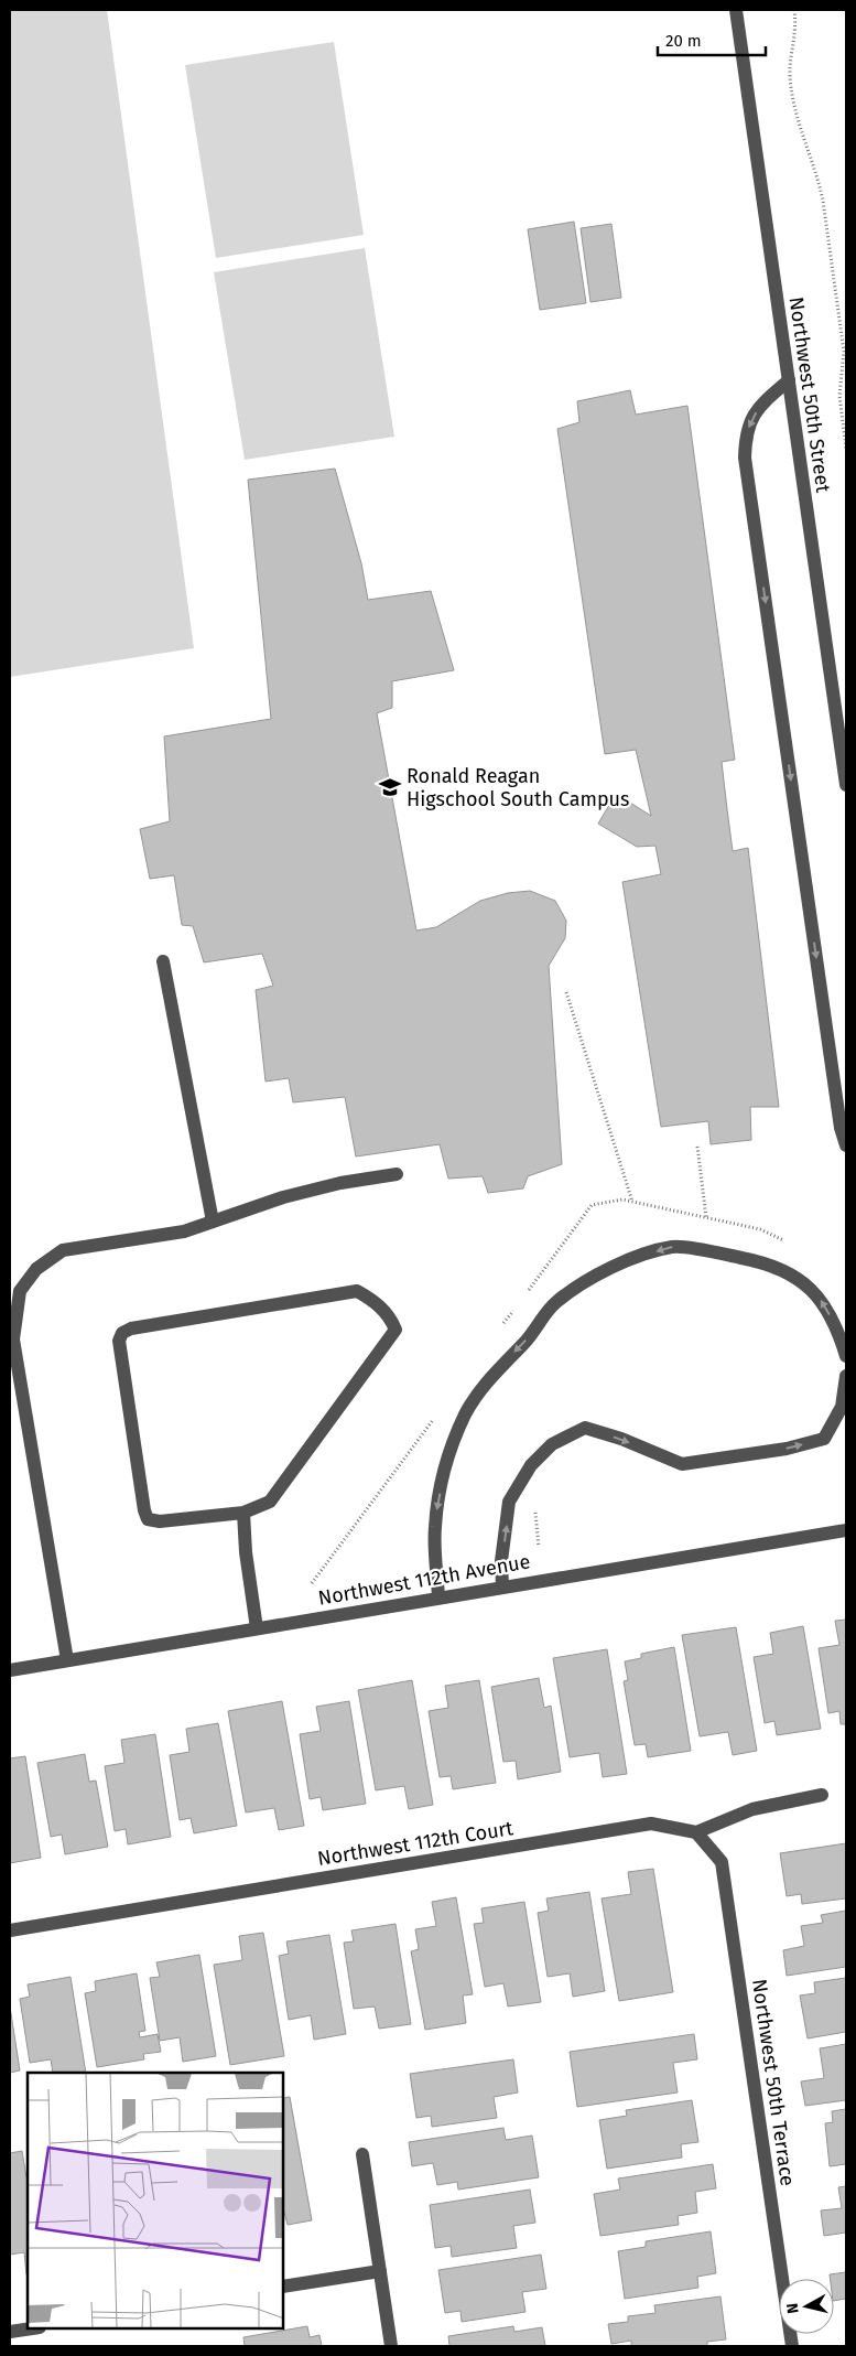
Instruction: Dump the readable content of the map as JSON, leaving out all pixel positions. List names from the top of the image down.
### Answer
{
  "streets": {
    "street": [
      "Northwest 50th Street",
      "Northwest 112th Avenue",
      "Northwest 112th Court",
      "Northwest 50th Terrace"
    ]
  },
  "crossings": [
    ["Northwest 112th Court", "Northwest 50th Terrace"]
  ],
  "places": {
    "school or university": ["Ronald Reagan Higschool South Campus"]
  },
  "scale_bar": "20 m",
  "north": "left"
}
